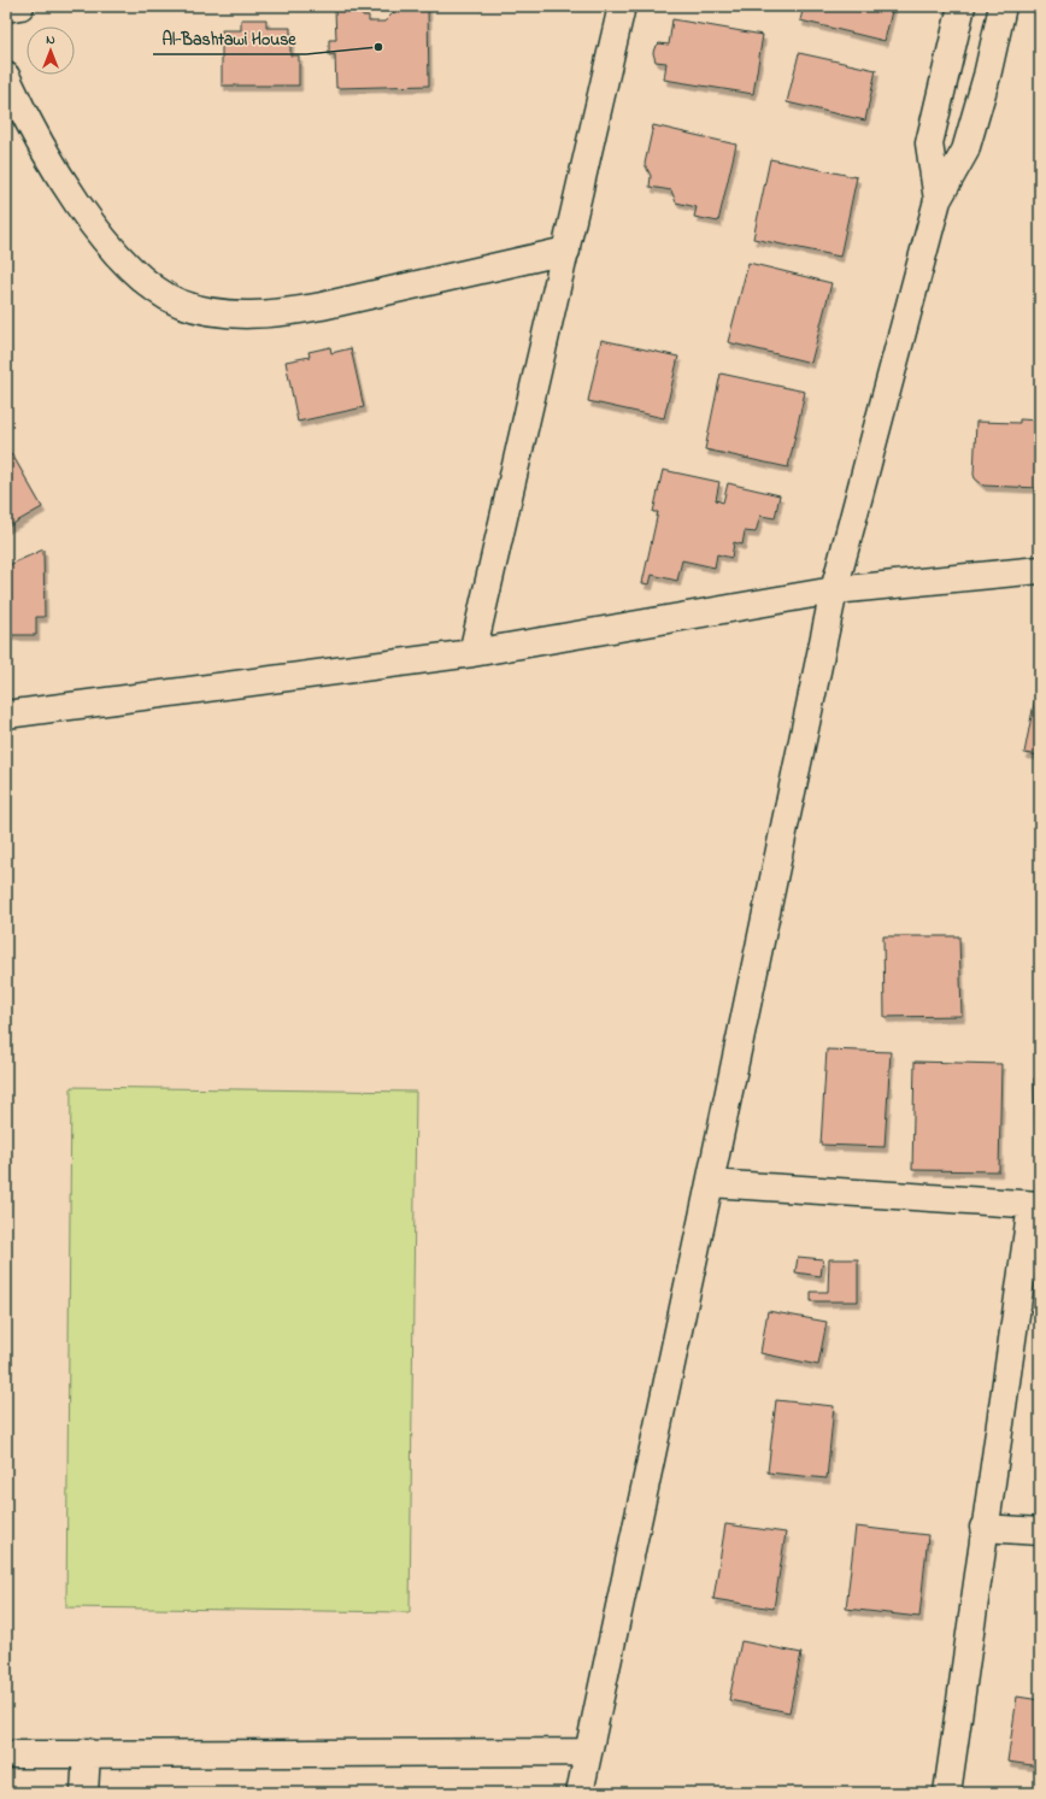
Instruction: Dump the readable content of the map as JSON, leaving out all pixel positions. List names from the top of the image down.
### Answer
{
  "places": ["Al-Bashtawi House"],
  "north": "top"
}
